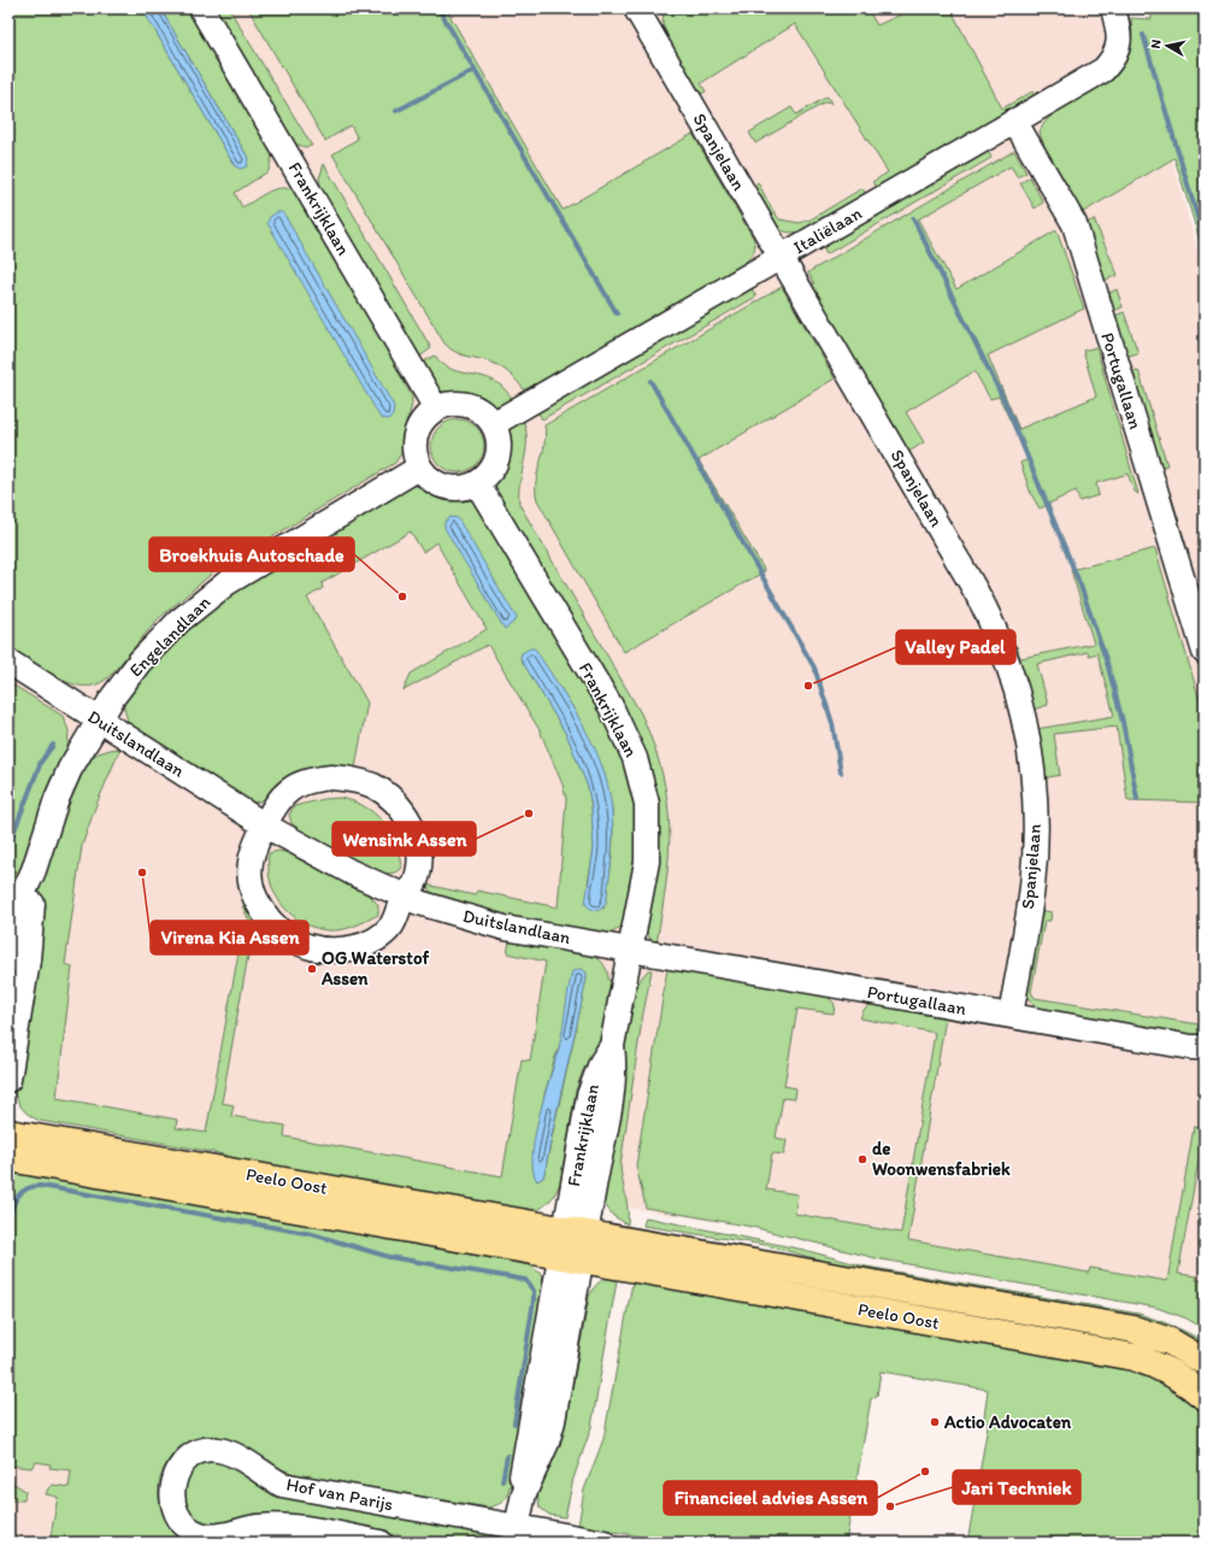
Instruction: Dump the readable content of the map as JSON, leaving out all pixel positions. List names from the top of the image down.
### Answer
{
  "streets": {
    "main road": ["Peelo Oost"],
    "street": [
      "Spanjelaan",
      "Frankrijklaan",
      "Italiëlaan",
      "Portugallaan",
      "Engelandlaan",
      "Duitslandlaan",
      "Hof van Parijs"
    ]
  },
  "crossings": [
    ["Spanjelaan", "Italiëlaan"],
    ["Spanjelaan", "Portugallaan"],
    ["Frankrijklaan", "Italiëlaan"],
    ["Frankrijklaan", "Portugallaan"],
    ["Frankrijklaan", "Engelandlaan"],
    ["Frankrijklaan", "Duitslandlaan"],
    ["Frankrijklaan", "Peelo Oost"],
    ["Italiëlaan", "Portugallaan"],
    ["Italiëlaan", "Engelandlaan"],
    ["Portugallaan", "Duitslandlaan"],
    ["Engelandlaan", "Duitslandlaan"]
  ],
  "places": [
    "Broekhuis Autoschade",
    "Valley Padel",
    "Wensink Assen",
    "Virena Kia Assen",
    "OG Waterstof Assen",
    "de Woonwensfabriek",
    "Actio Advocaten",
    "Financieel advies Assen",
    "Jari Techniek"
  ],
  "north": "left"
}
